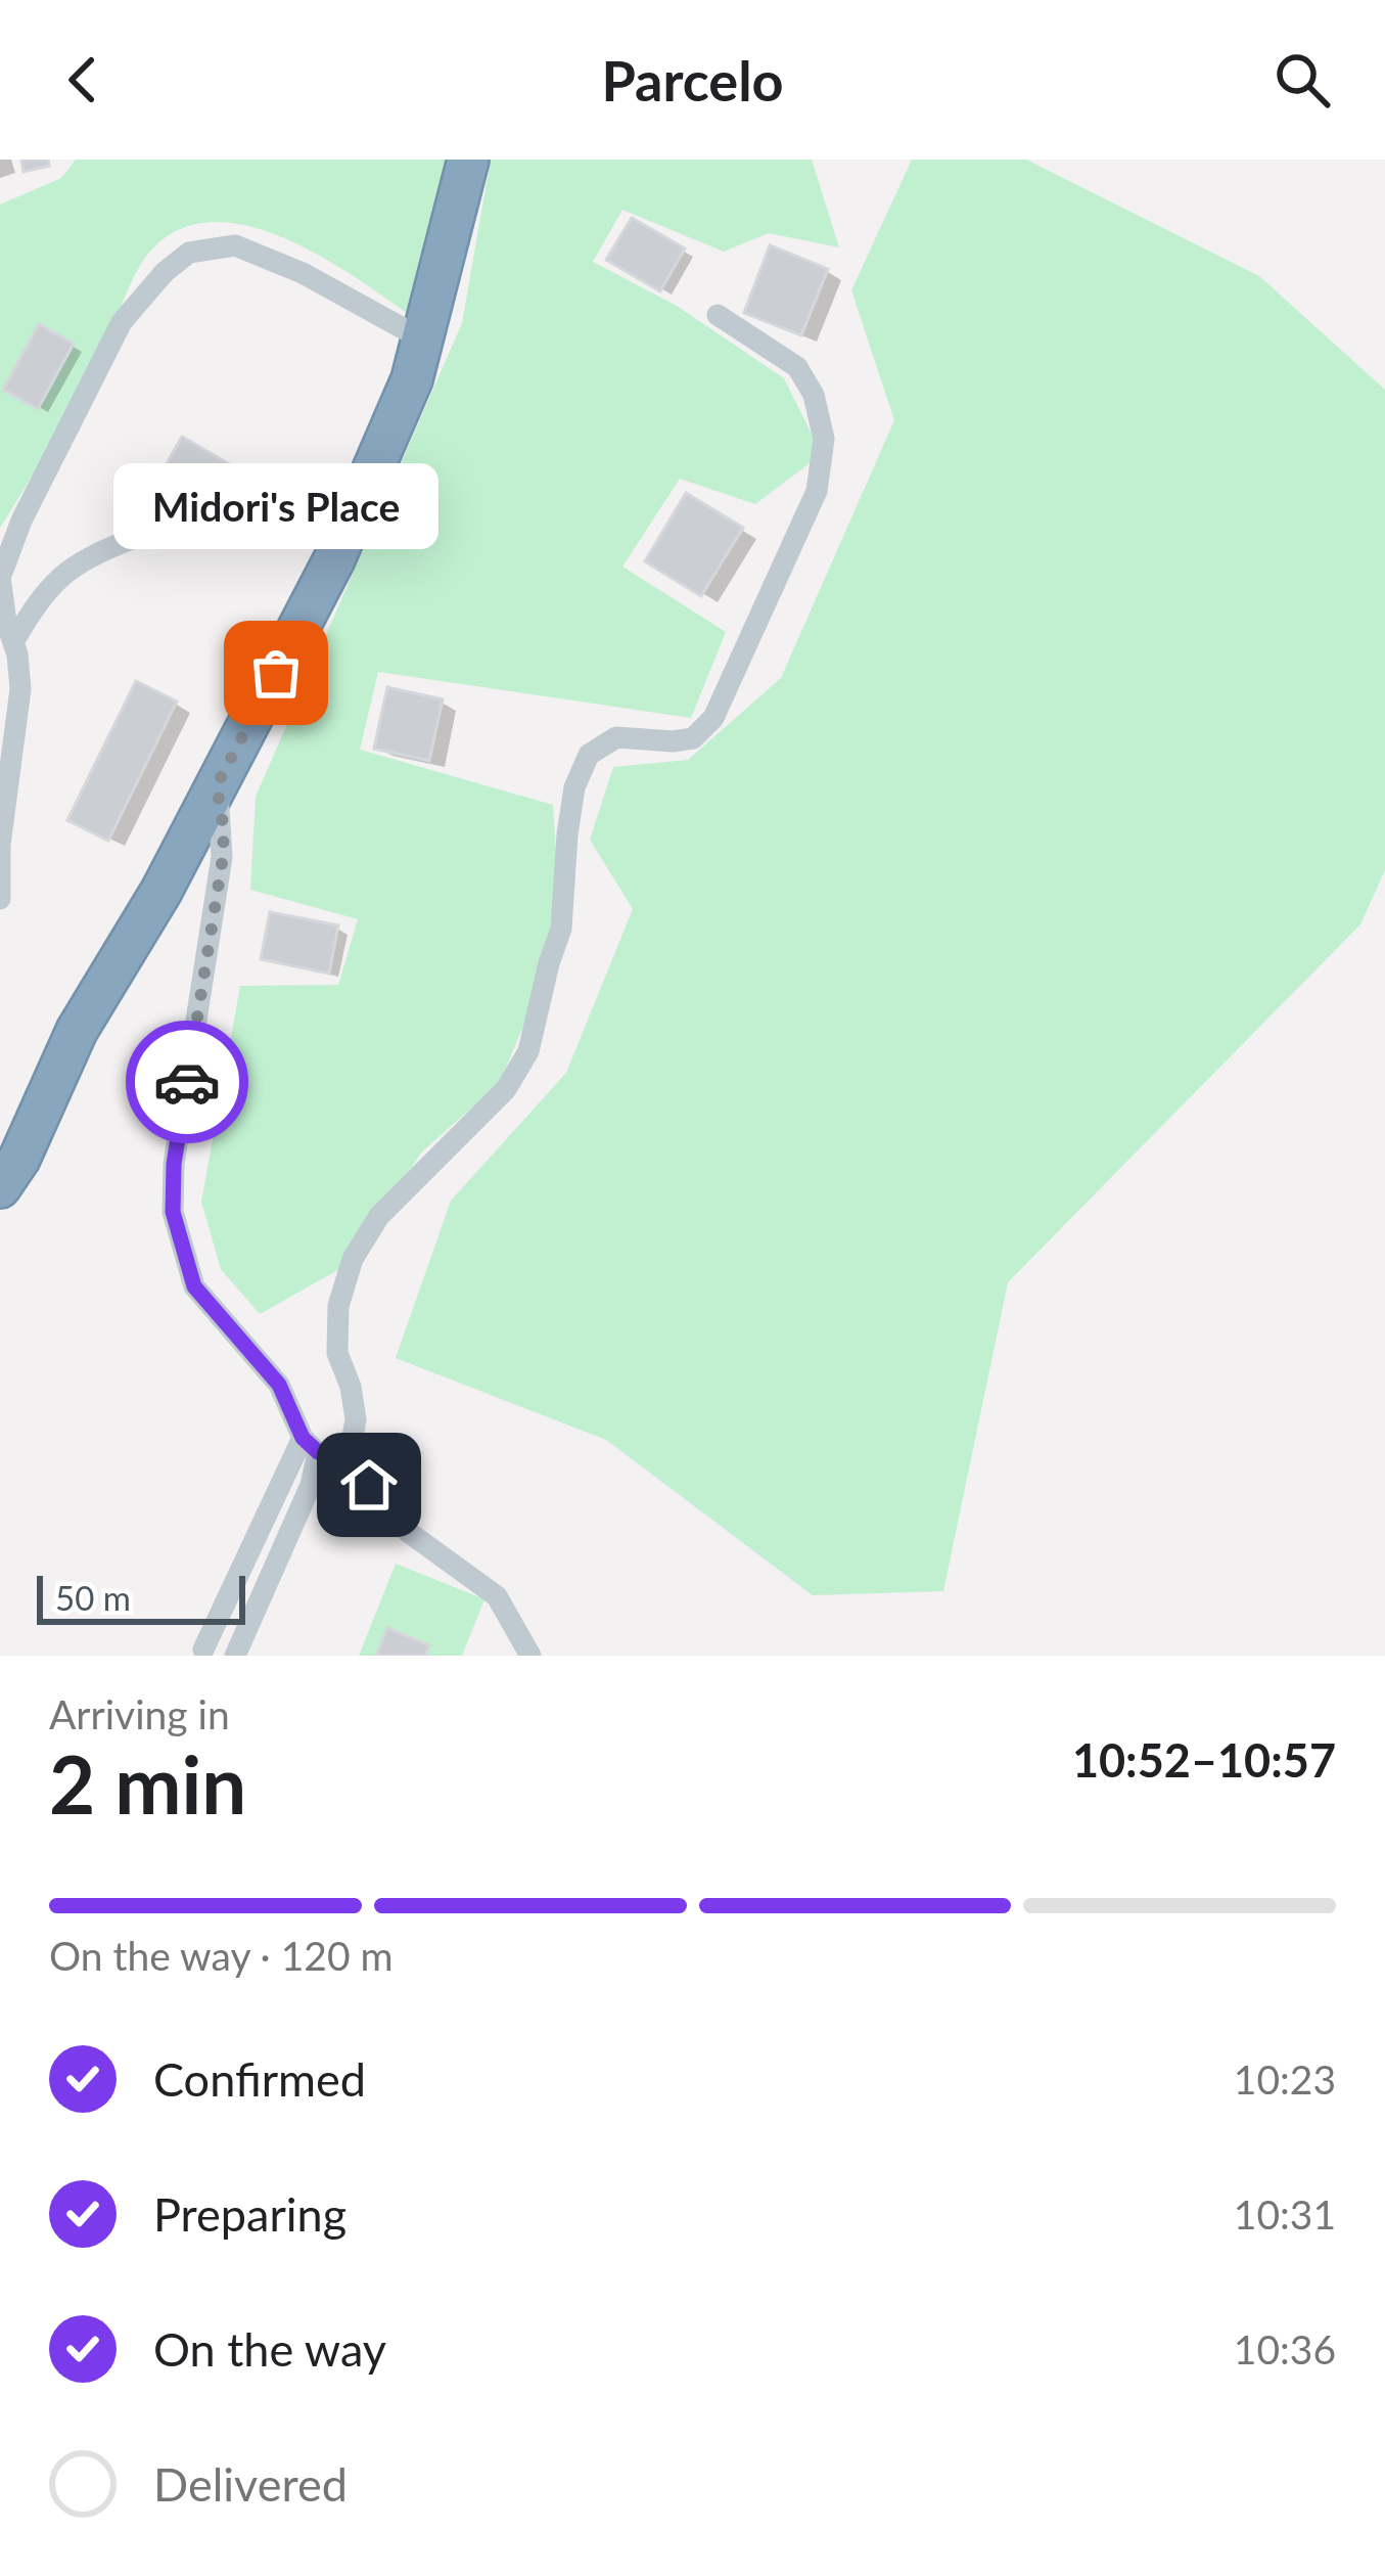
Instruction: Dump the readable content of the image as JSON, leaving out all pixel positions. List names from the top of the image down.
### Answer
{
  "places": ["Midori's Place"],
  "scale_bar": "50 m",
  "page": {
    "header": "Parcelo",
    "bubble": "Midori's Place",
    "scale": "50 m",
    "heading": ["2 min", "Arriving in", "10:52–10:57"],
    "bar": "On the way · 120 m",
    "list": [
      ["Confirmed", "10:23"],
      ["Preparing", "10:31"],
      ["On the way", "10:36"],
      "Delivered"
    ]
  }
}
